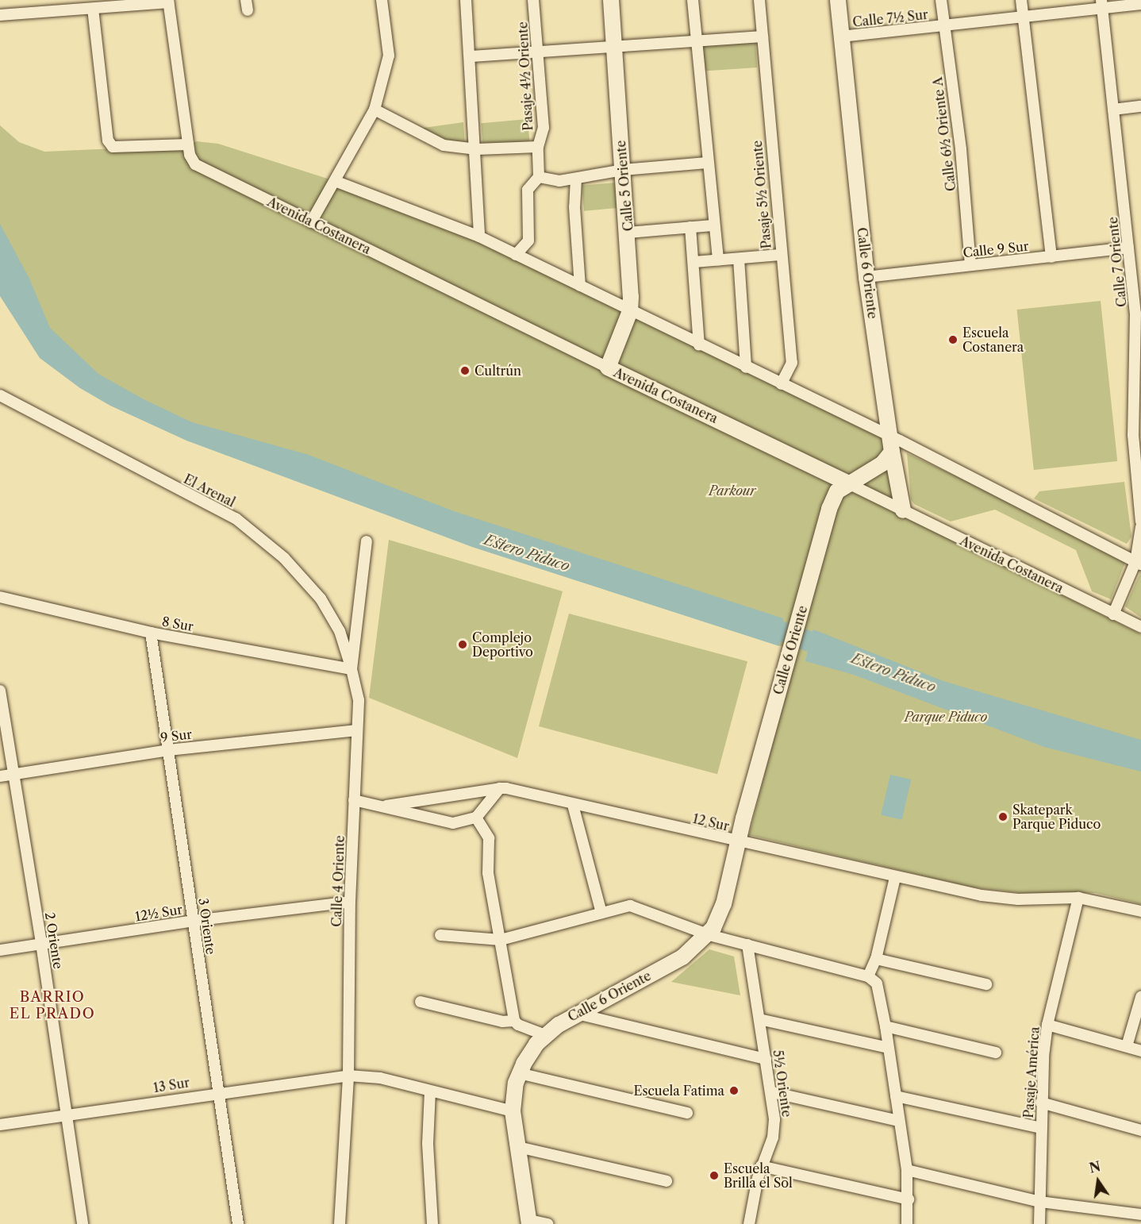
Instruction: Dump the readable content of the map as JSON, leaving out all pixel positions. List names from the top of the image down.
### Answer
{
  "streets": {
    "main road": ["Calle 5 Oriente", "Avenida Costanera", "Calle 6 Oriente"],
    "street": [
      "Calle 7½ Sur",
      "Pasaje 4½ Oriente",
      "Calle 6½ Oriente A",
      "Pasaje 5½ Oriente",
      "Calle 9 Sur",
      "Calle 7 Oriente",
      "El Arenal",
      "8 Sur",
      "9 Sur",
      "12 Sur",
      "Calle 4 Oriente",
      "12½ Sur",
      "3 Oriente",
      "2 Oriente",
      "Pasaje América",
      "5½ Oriente",
      "13 Sur"
    ]
  },
  "crossings": [
    ["Calle 7½ Sur", "Calle 6½ Oriente A"],
    ["Calle 7½ Sur", "Calle 7 Oriente"],
    ["Calle 7½ Sur", "Calle 6 Oriente"],
    ["Calle 6½ Oriente A", "Calle 9 Sur"],
    ["Calle 5 Oriente", "Avenida Costanera"],
    ["Avenida Costanera", "Calle 6 Oriente"],
    ["Calle 9 Sur", "Calle 7 Oriente"],
    ["Calle 9 Sur", "Calle 6 Oriente"],
    ["Calle 6 Oriente", "12 Sur"],
    ["Calle 6 Oriente", "13 Sur"],
    ["El Arenal", "8 Sur"],
    ["El Arenal", "Calle 4 Oriente"],
    ["8 Sur", "Calle 4 Oriente"],
    ["8 Sur", "3 Oriente"],
    ["9 Sur", "Calle 4 Oriente"],
    ["9 Sur", "3 Oriente"],
    ["9 Sur", "2 Oriente"],
    ["12 Sur", "Pasaje América"],
    ["Calle 4 Oriente", "12½ Sur"],
    ["Calle 4 Oriente", "13 Sur"],
    ["12½ Sur", "3 Oriente"],
    ["12½ Sur", "2 Oriente"],
    ["3 Oriente", "13 Sur"],
    ["2 Oriente", "13 Sur"]
  ],
  "districts": ["BARRIO EL PRADO"],
  "water": ["Estero Piduco"],
  "parks": ["Parkour", "Parque Piduco"],
  "places": [
    "Escuela Costanera",
    "Cultrún",
    "Complejo Deportivo",
    "Skatepark Parque Piduco",
    "Escuela Fatima",
    "Escuela Brilla el Sol"
  ],
  "north": "top"
}
